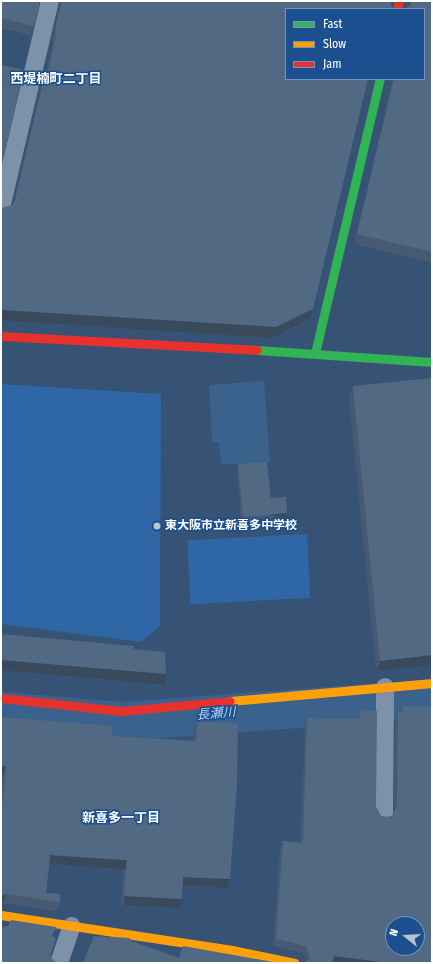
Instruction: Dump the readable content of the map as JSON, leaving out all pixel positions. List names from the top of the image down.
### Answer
{
  "districts": ["西堤楠町二丁目", "新喜多一丁目"],
  "water": ["長瀬川"],
  "places": ["東大阪市立新喜多中学校"],
  "legend": ["Fast", "Slow", "Jam"],
  "north": "left"
}
